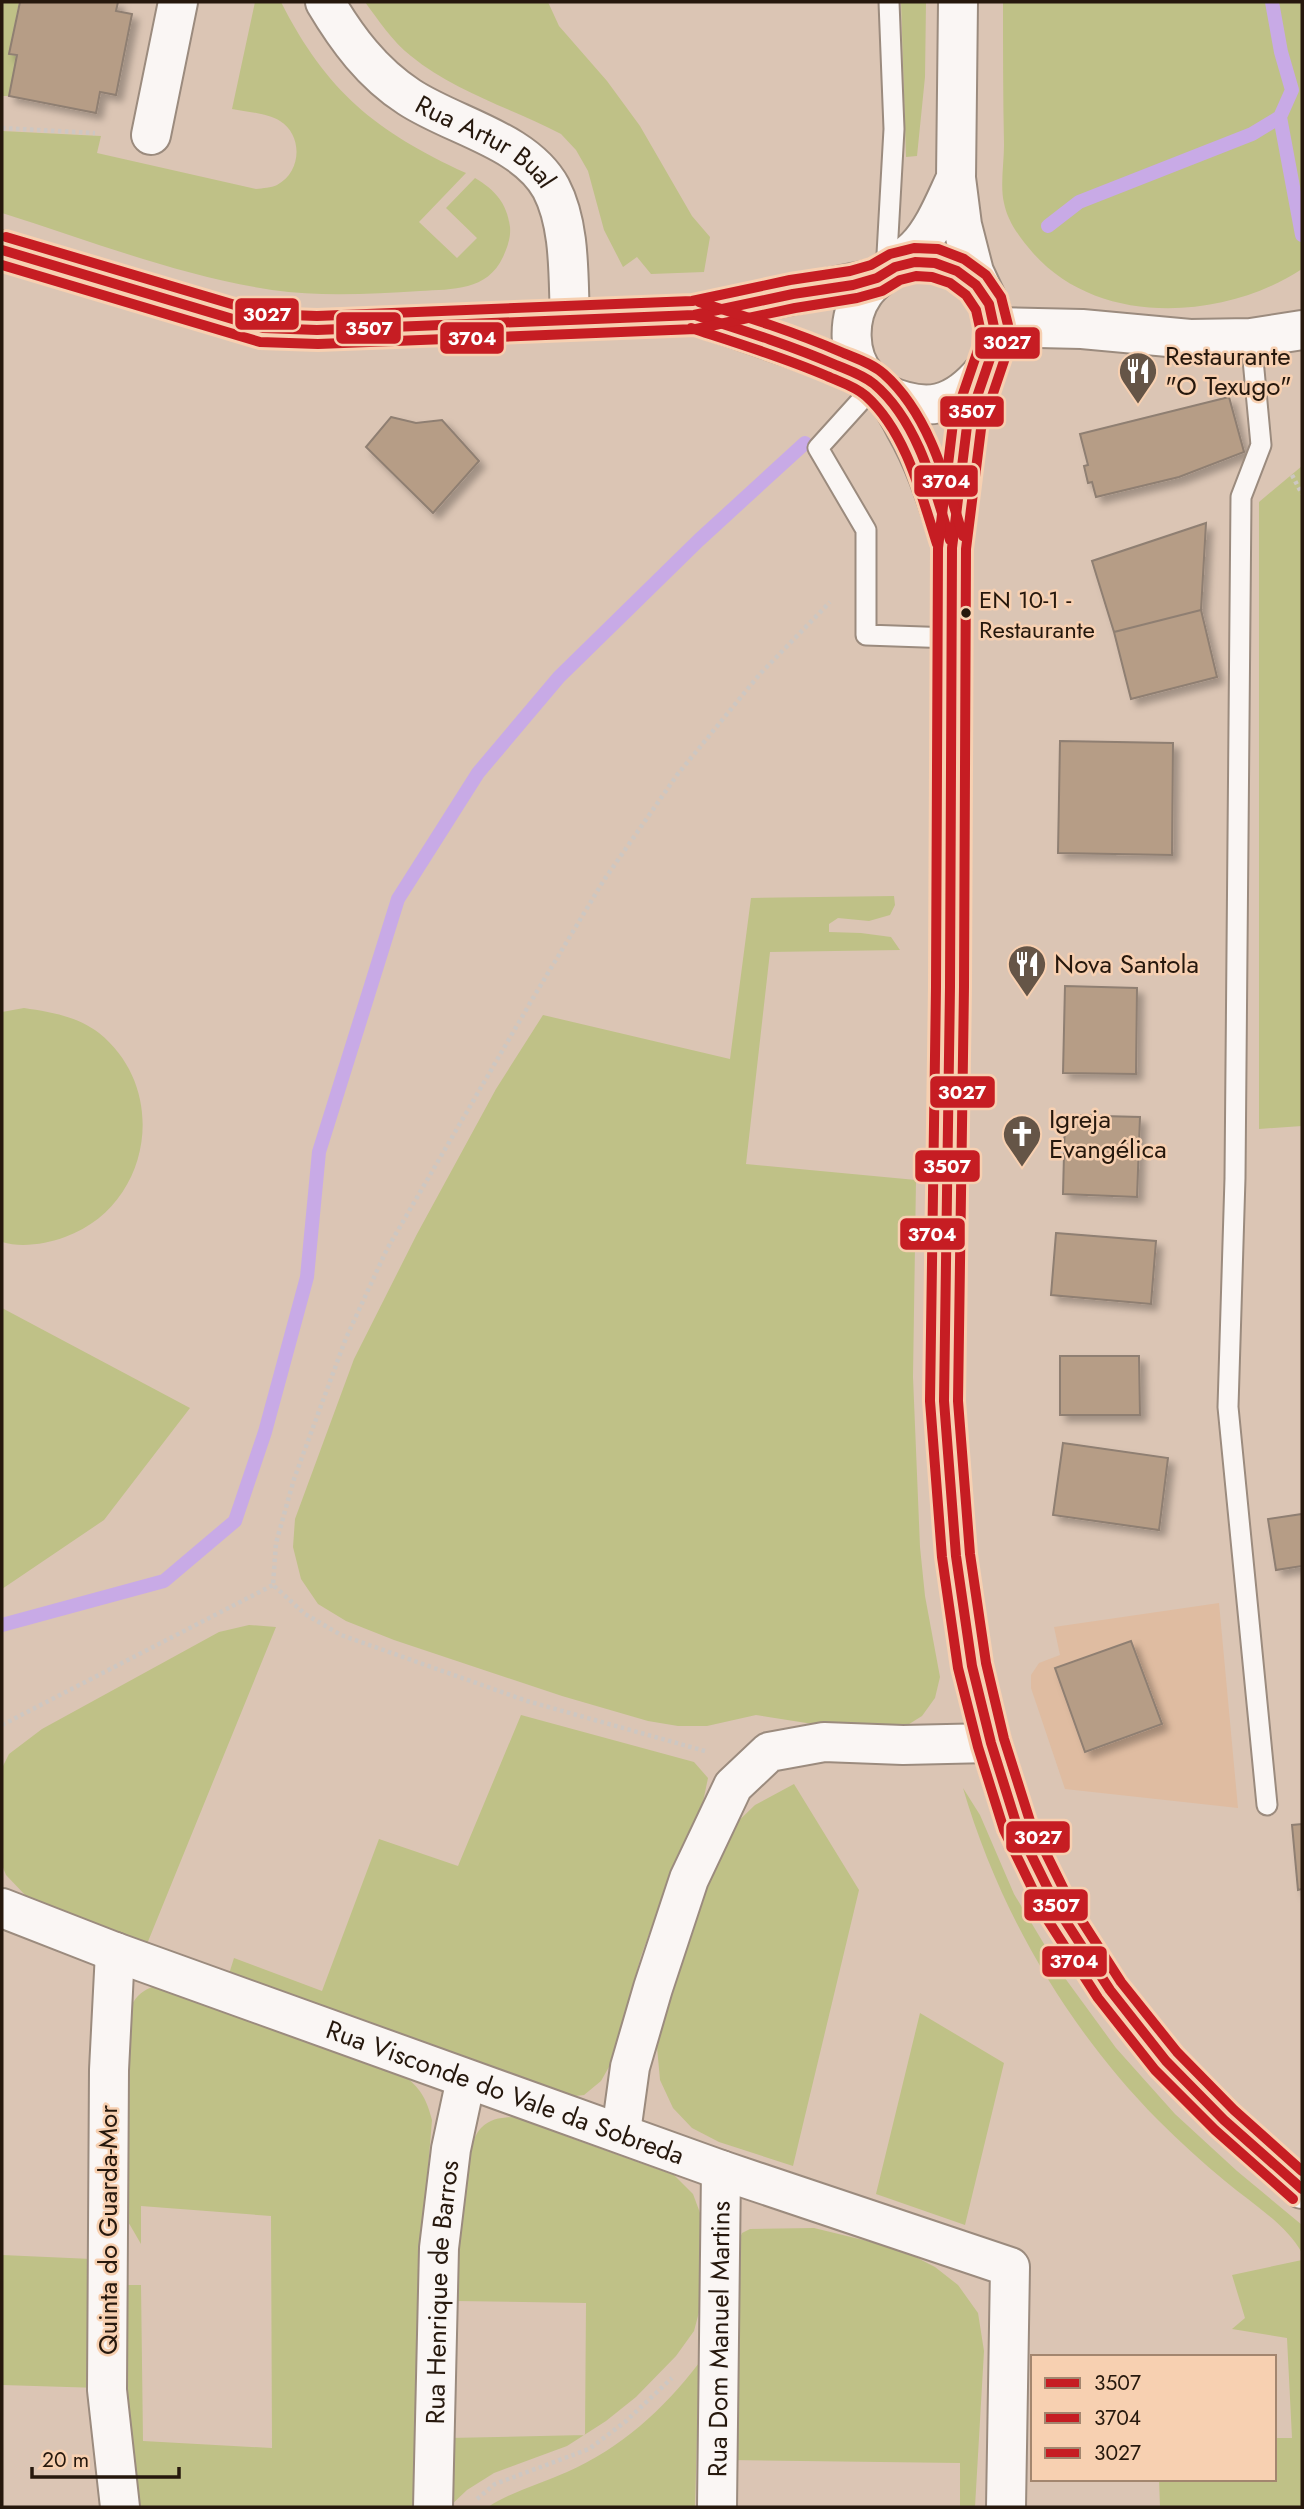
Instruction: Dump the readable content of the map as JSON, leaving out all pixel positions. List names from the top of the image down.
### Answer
{
  "streets": {
    "street": [
      "Rua Artur Bual",
      "Rua Visconde do Vale da Sobreda",
      "Quinta do Guarda-Mor",
      "Rua Henrique de Barros",
      "Rua Dom Manuel Martins"
    ]
  },
  "crossings": [
    ["Rua Visconde do Vale da Sobreda", "Quinta do Guarda-Mor"],
    ["Rua Visconde do Vale da Sobreda", "Rua Henrique de Barros"],
    ["Rua Visconde do Vale da Sobreda", "Rua Dom Manuel Martins"]
  ],
  "places": {
    "restaurant": ["Restaurante \"O Texugo\"", "Nova Santola"],
    "other": ["EN 10-1 - Restaurante"],
    "church": ["Igreja Evangélica"]
  },
  "lines": ["transit line 3027", "transit line 3507", "transit line 3704"],
  "legend": ["3507", "3704", "3027"],
  "scale_bar": "20 m"
}
